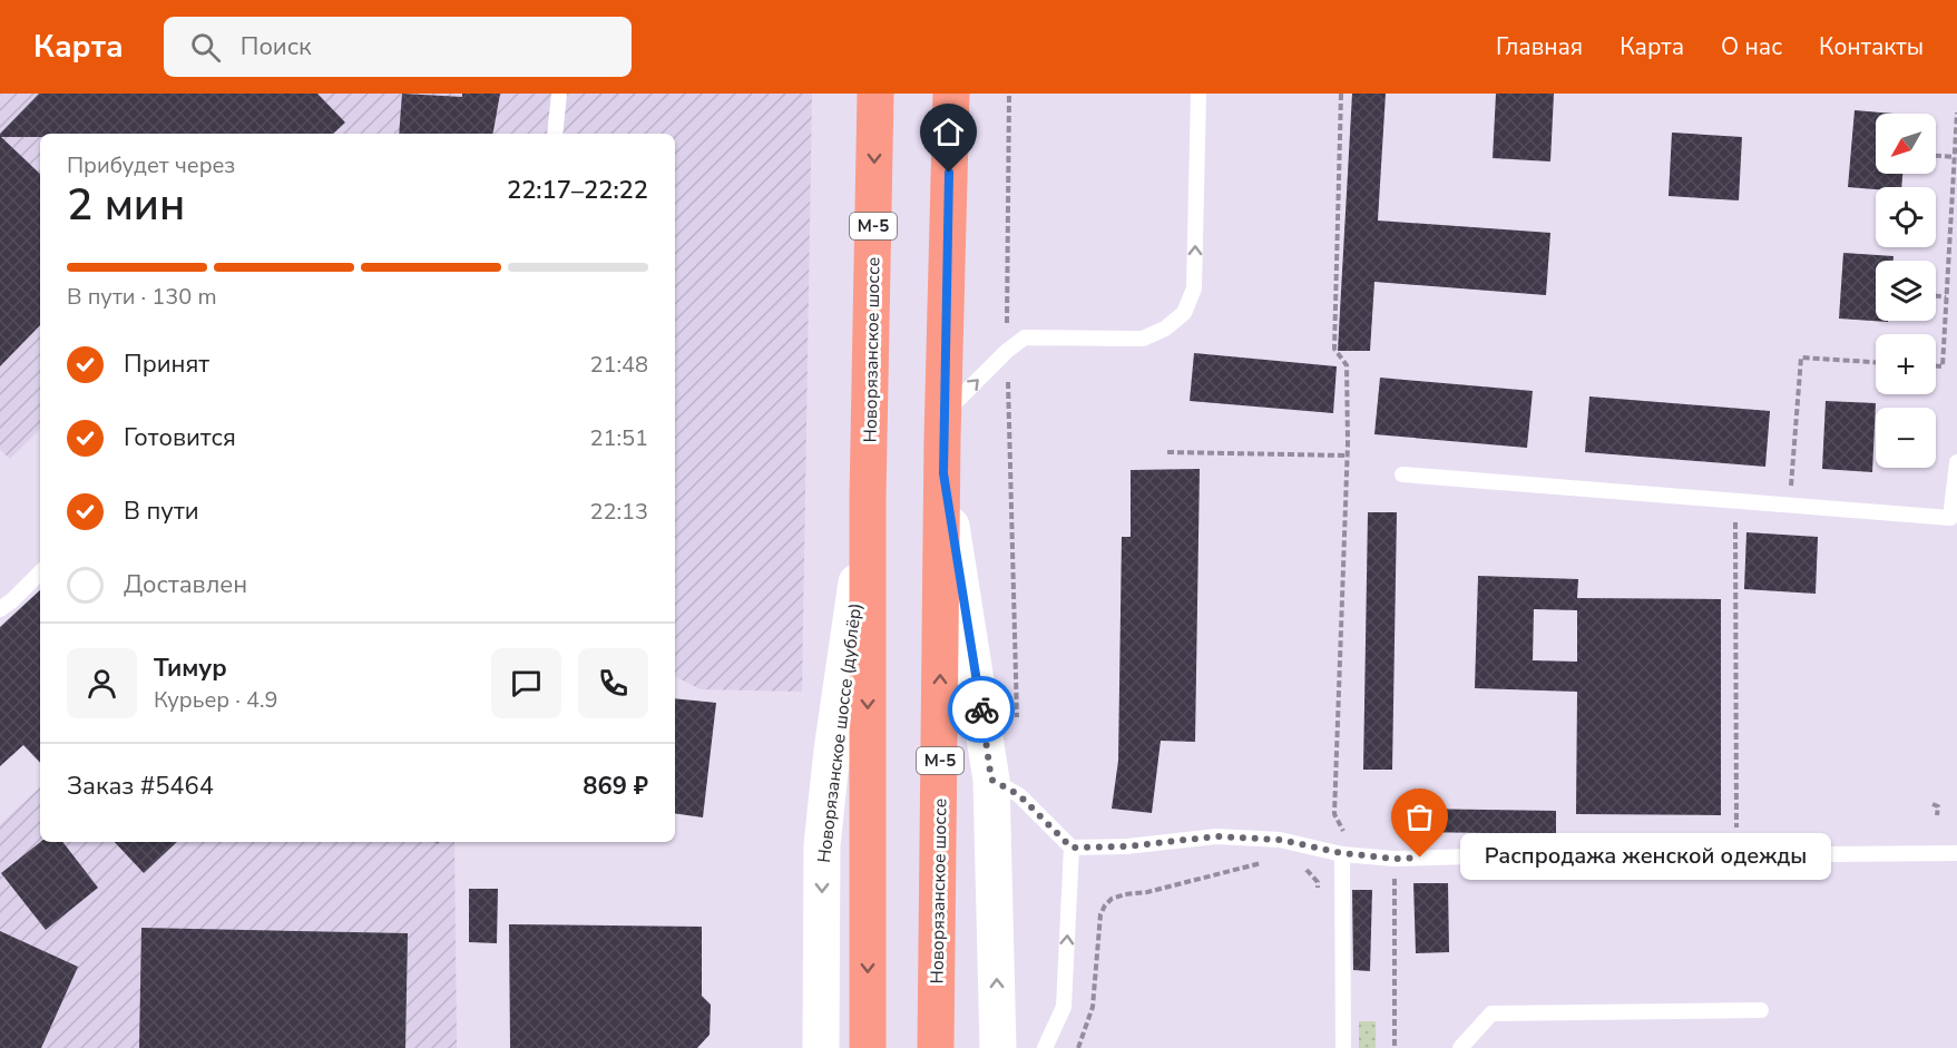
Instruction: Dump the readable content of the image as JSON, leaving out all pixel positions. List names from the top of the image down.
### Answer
{
  "streets": {
    "highway": ["М-5", "Новорязанское шоссе"],
    "main road": ["Новорязанское шоссе (дублёр)"]
  },
  "crossings": [
    ["Новорязанское шоссе", "Новорязанское шоссе (дублёр)"]
  ],
  "places": ["Распродажа женской одежды"],
  "north": "bottom left",
  "page": {
    "header": "Карта",
    "search": "Поиск",
    "nav": [
      "Главная",
      "Карта",
      "О нас",
      "Контакты"
    ],
    "map_buttons": ["+", "−"],
    "heading": ["2 мин", "Прибудет через", "22:17–22:22"],
    "panel": [
      "Тимур",
      "Курьер · 4.9",
      "Заказ #5464",
      "869 ₽"
    ],
    "bar": "В пути · 130 m",
    "list": [
      ["Принят", "21:48"],
      ["Готовится", "21:51"],
      ["В пути", "22:13"],
      "Доставлен"
    ],
    "bubble": "Распродажа женской одежды"
  }
}
